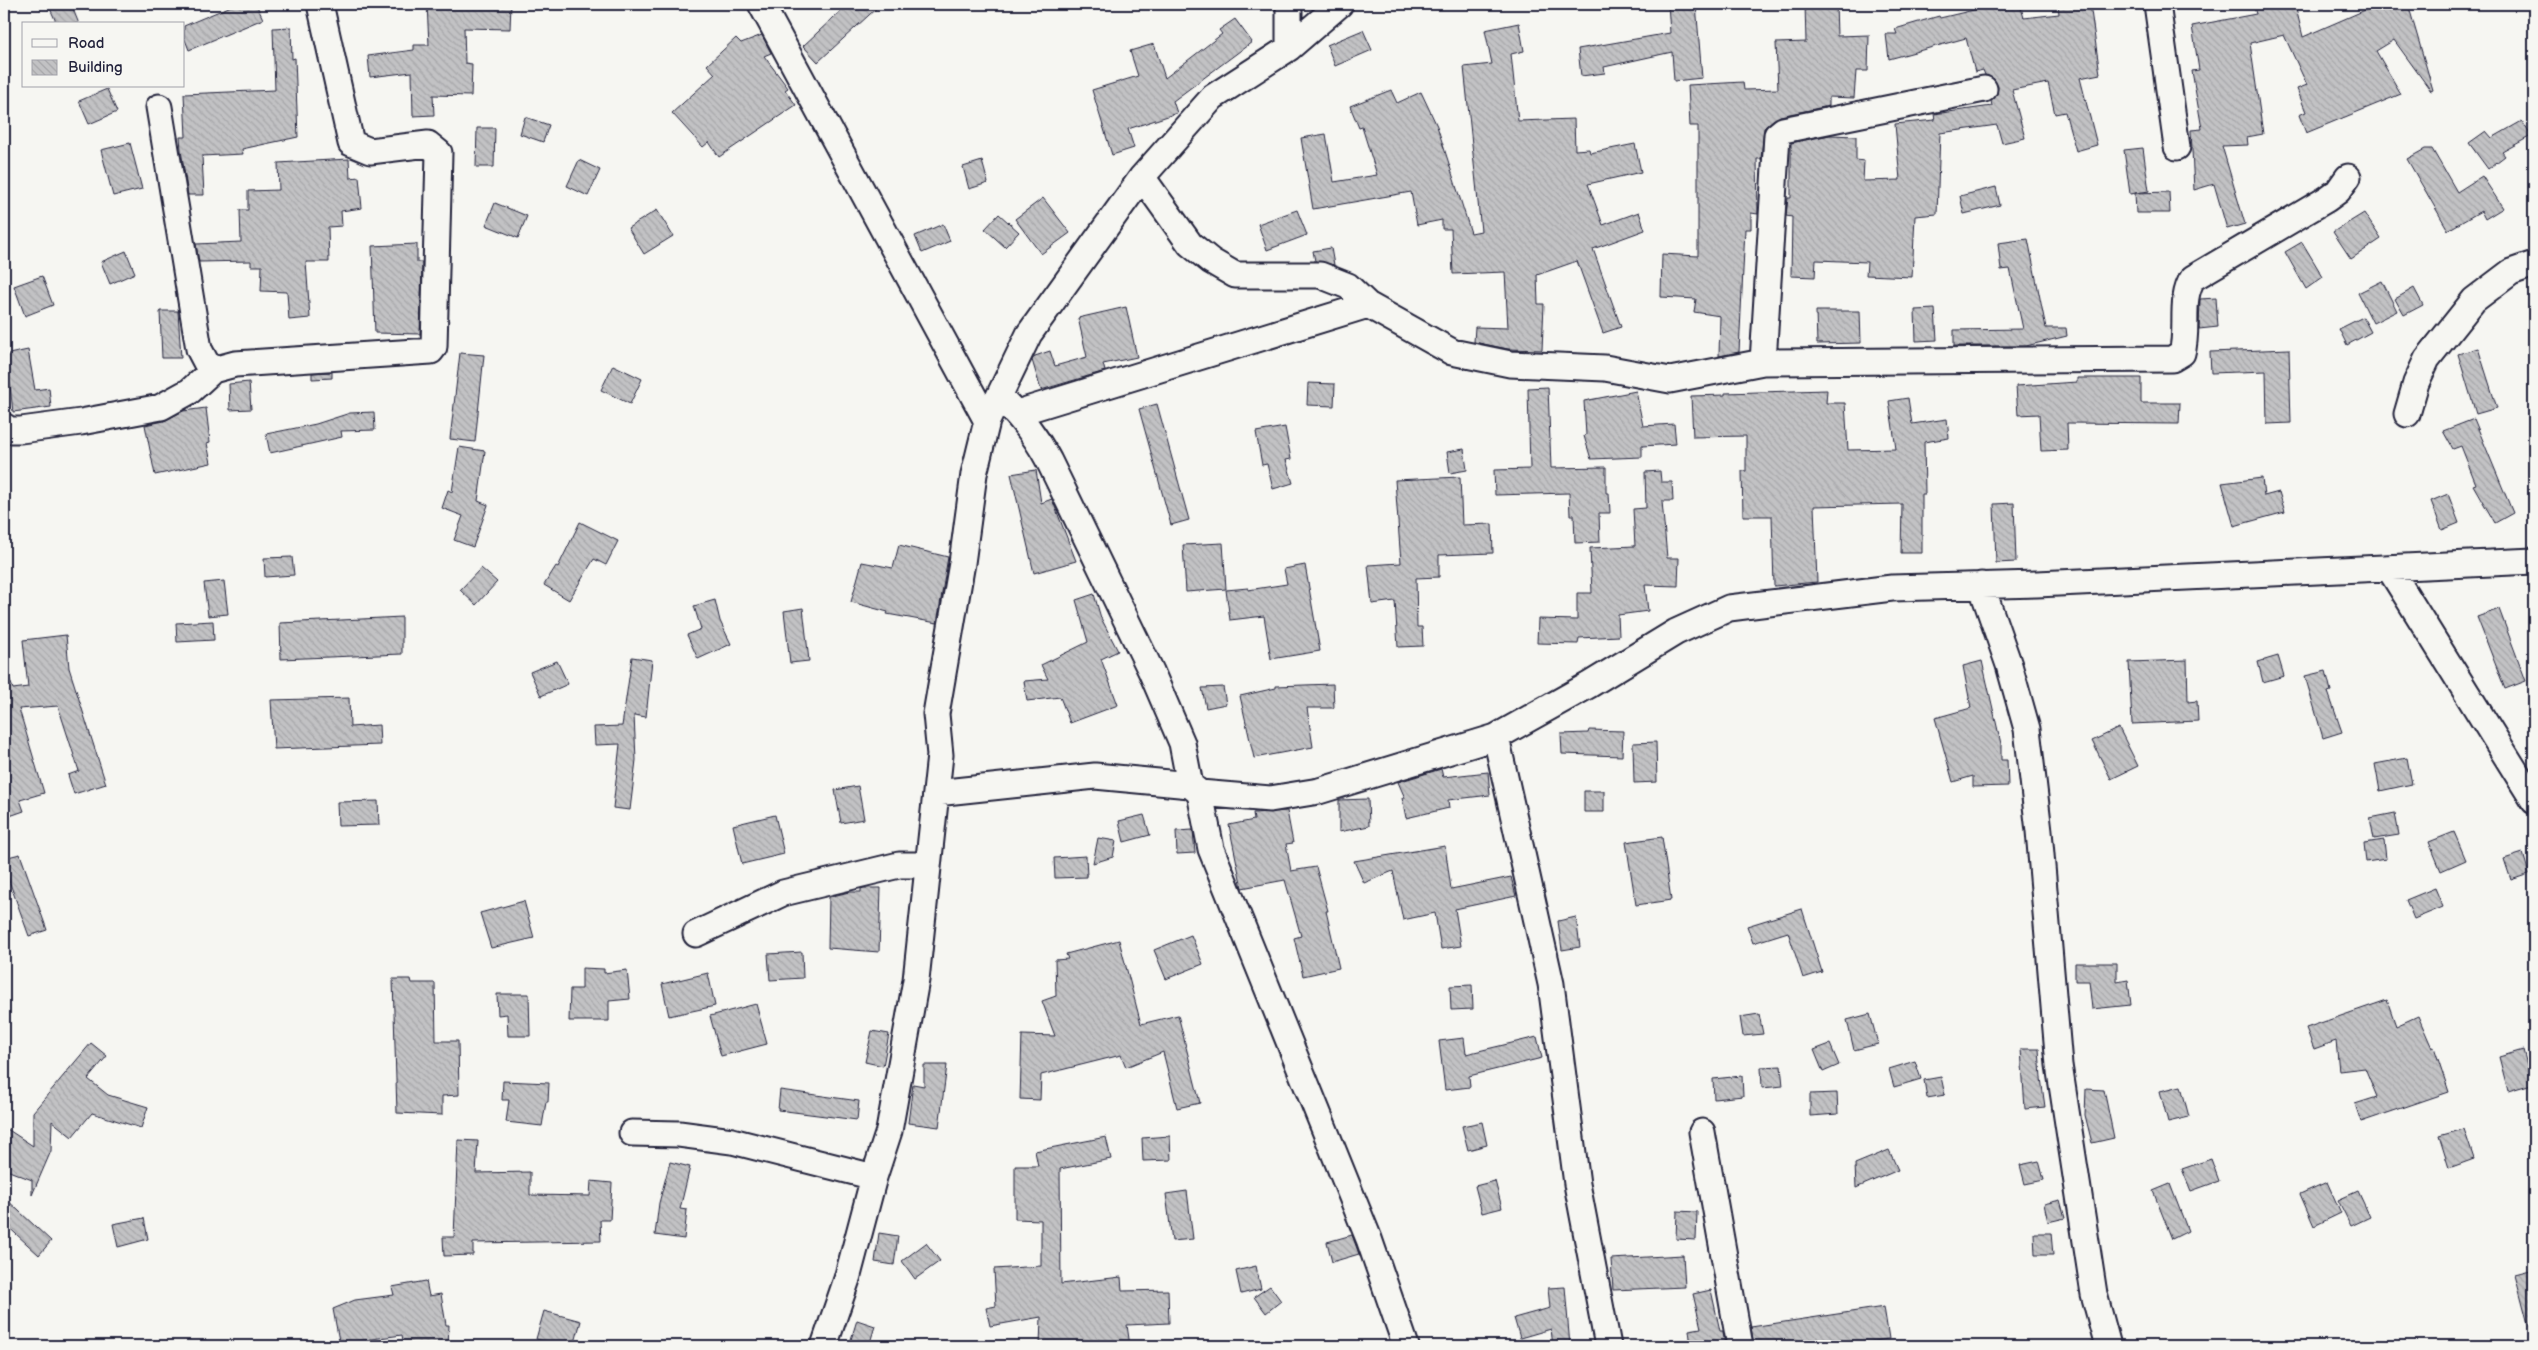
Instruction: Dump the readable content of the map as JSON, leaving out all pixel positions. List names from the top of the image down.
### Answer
{
  "legend": ["Road", "Building"]
}
